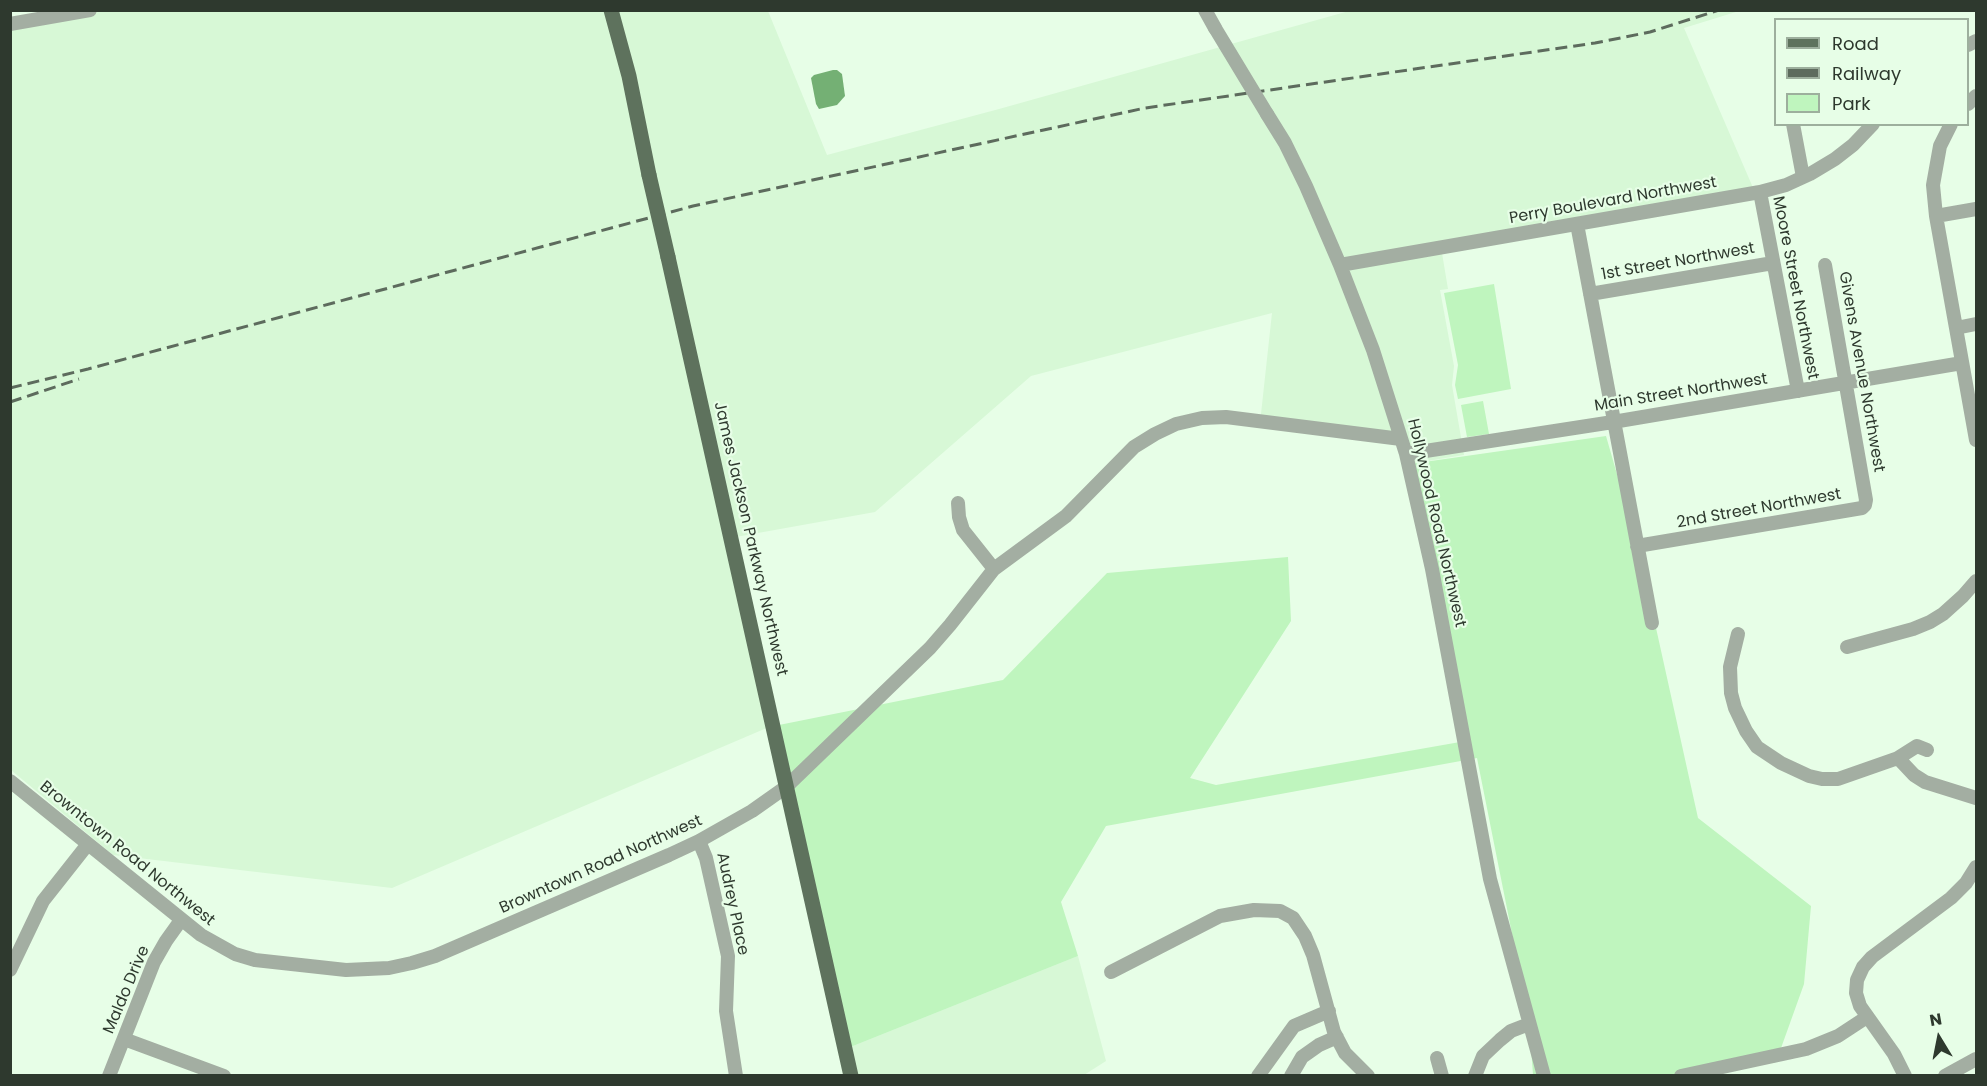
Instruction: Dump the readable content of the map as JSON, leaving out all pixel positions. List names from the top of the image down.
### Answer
{
  "streets": {
    "main road": ["James Jackson Parkway Northwest"],
    "street": [
      "Perry Boulevard Northwest",
      "1st Street Northwest",
      "Moore Street Northwest",
      "Givens Avenue Northwest",
      "Main Street Northwest",
      "2nd Street Northwest",
      "Hollywood Road Northwest",
      "Browntown Road Northwest",
      "Audrey Place",
      "Maldo Drive"
    ]
  },
  "crossings": [
    ["Perry Boulevard Northwest", "Moore Street Northwest"],
    ["Perry Boulevard Northwest", "Hollywood Road Northwest"],
    ["1st Street Northwest", "Moore Street Northwest"],
    ["Moore Street Northwest", "Main Street Northwest"],
    ["Givens Avenue Northwest", "Main Street Northwest"],
    ["Givens Avenue Northwest", "2nd Street Northwest"],
    ["Main Street Northwest", "Hollywood Road Northwest"],
    ["Hollywood Road Northwest", "Browntown Road Northwest"],
    ["James Jackson Parkway Northwest", "Browntown Road Northwest"],
    ["Browntown Road Northwest", "Audrey Place"],
    ["Browntown Road Northwest", "Maldo Drive"]
  ],
  "legend": ["Road", "Railway", "Park"],
  "north": "top"
}
